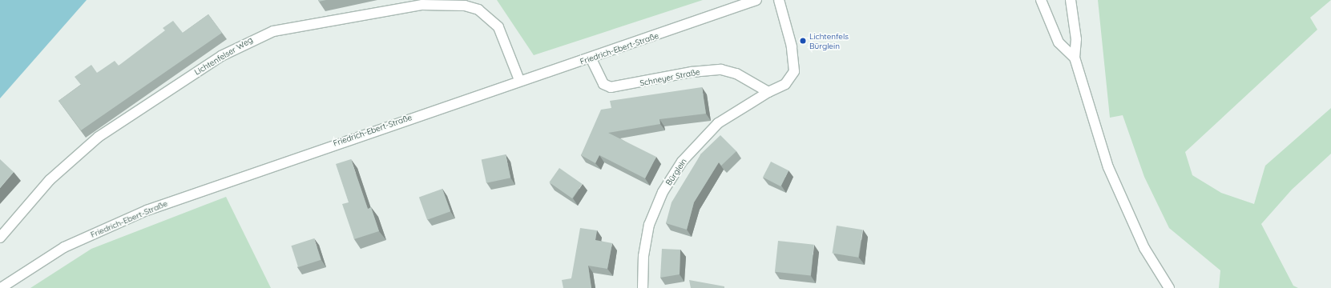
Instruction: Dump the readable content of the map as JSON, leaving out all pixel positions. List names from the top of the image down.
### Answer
{
  "streets": {
    "street": [
      "Friedrich-Ebert-Straße",
      "Lichtenfelser Weg",
      "Schneyer Straße",
      "Bürglein"
    ]
  },
  "crossings": [
    ["Friedrich-Ebert-Straße", "Lichtenfelser Weg"],
    ["Friedrich-Ebert-Straße", "Schneyer Straße"],
    ["Schneyer Straße", "Bürglein"]
  ],
  "places": ["Lichtenfels Bürglein"]
}
